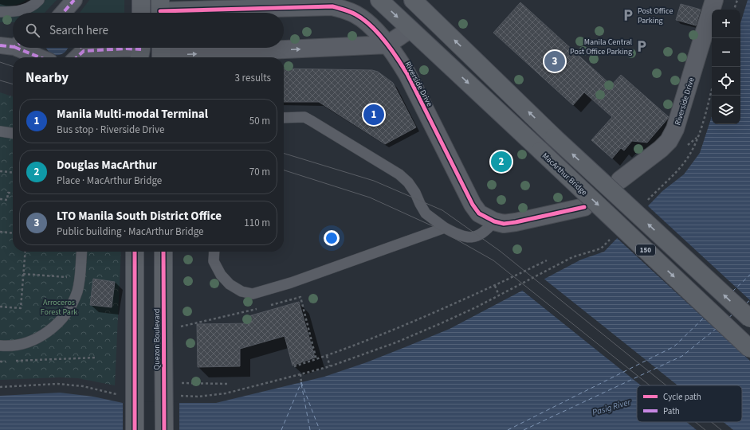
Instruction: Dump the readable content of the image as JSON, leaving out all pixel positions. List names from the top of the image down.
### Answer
{
  "streets": {
    "main road": ["MacArthur Bridge", "150", "Quezon Boulevard"],
    "street": ["Riverside Drive"]
  },
  "water": ["Pasig River"],
  "parks": ["Arroceros Forest Park"],
  "places": {
    "parking": ["Post Office Parking", "Manila Central Post Office Parking"]
  },
  "legend": ["Cycle path", "Path"],
  "page": {
    "map_buttons": ["+", "−"],
    "search": "Search here",
    "pins": ["3", "1", "2"],
    "heading": ["Nearby", "3 results"],
    "list": [
      {
        "mark": "1",
        "name": "Manila Multi-modal Terminal",
        "note": "Bus stop · Riverside Drive",
        "value": "50 m"
      },
      {
        "mark": "2",
        "name": "Douglas MacArthur",
        "note": "Place · MacArthur Bridge",
        "value": "70 m"
      },
      {
        "mark": "3",
        "name": "LTO Manila South District Office",
        "note": "Public building · MacArthur Bridge",
        "value": "110 m"
      }
    ]
  }
}
